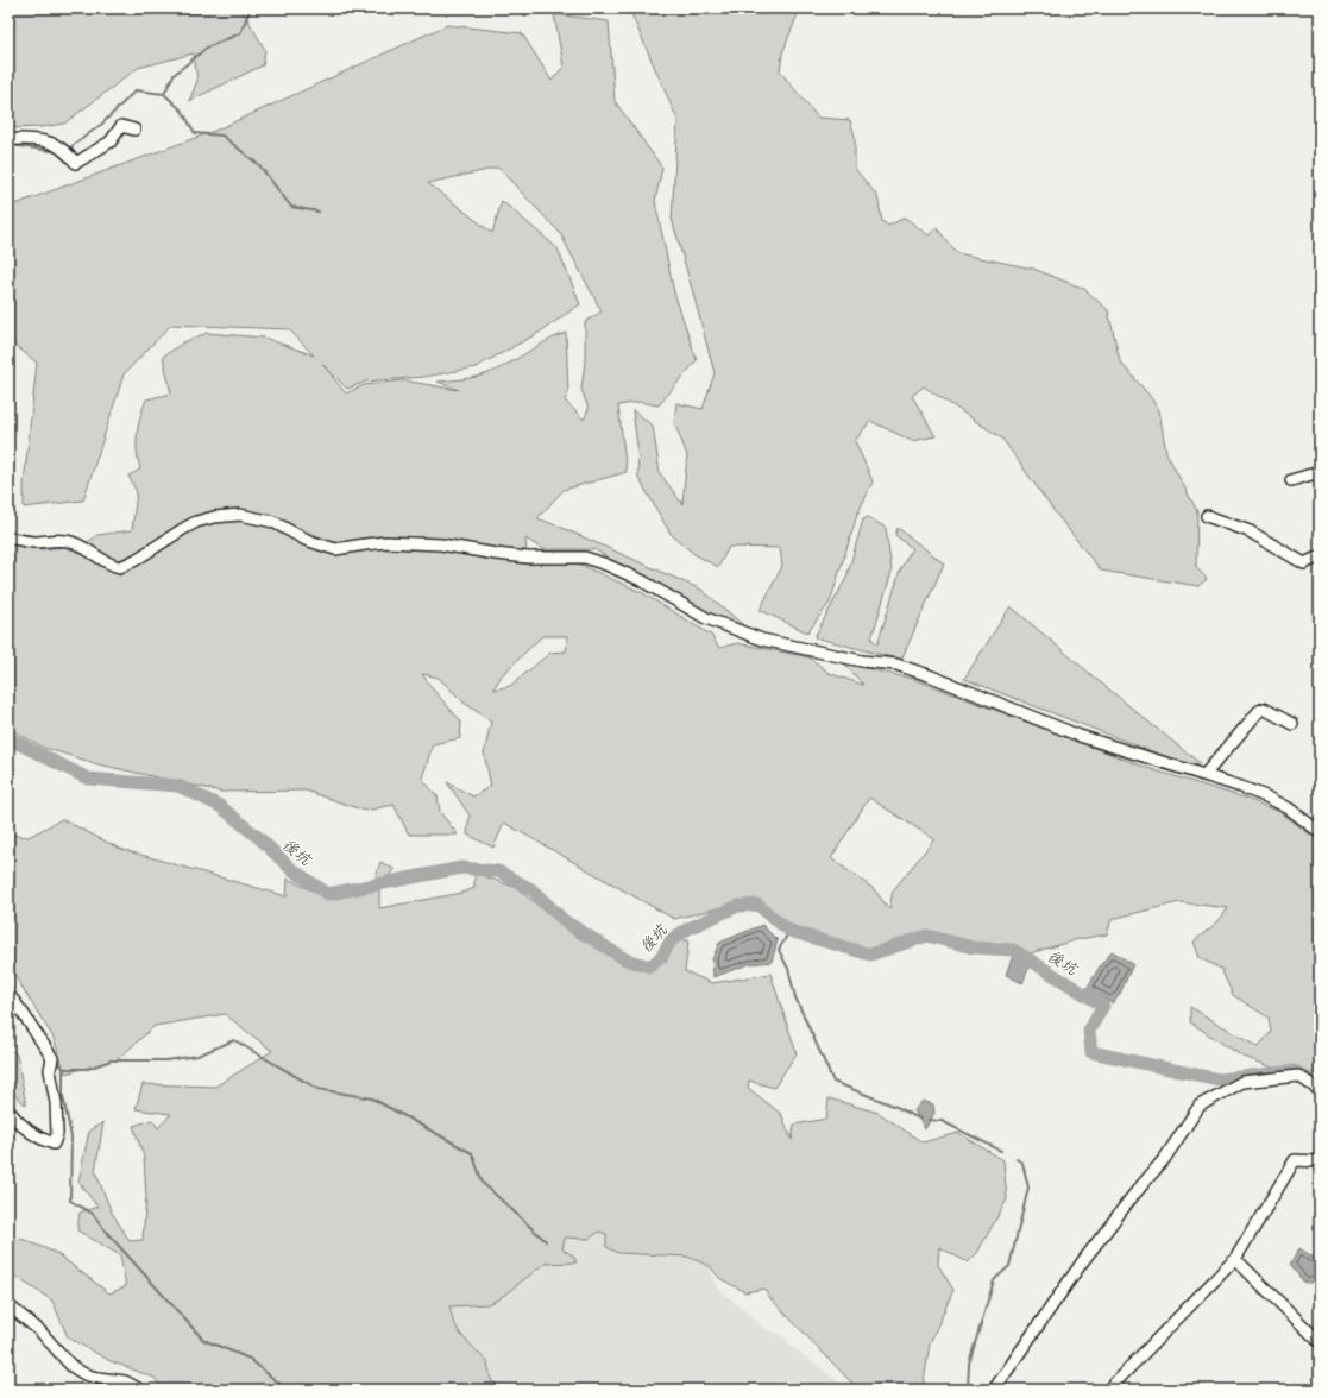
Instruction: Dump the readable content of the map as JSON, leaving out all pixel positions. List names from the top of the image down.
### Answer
{
  "water": ["後坑"]
}
